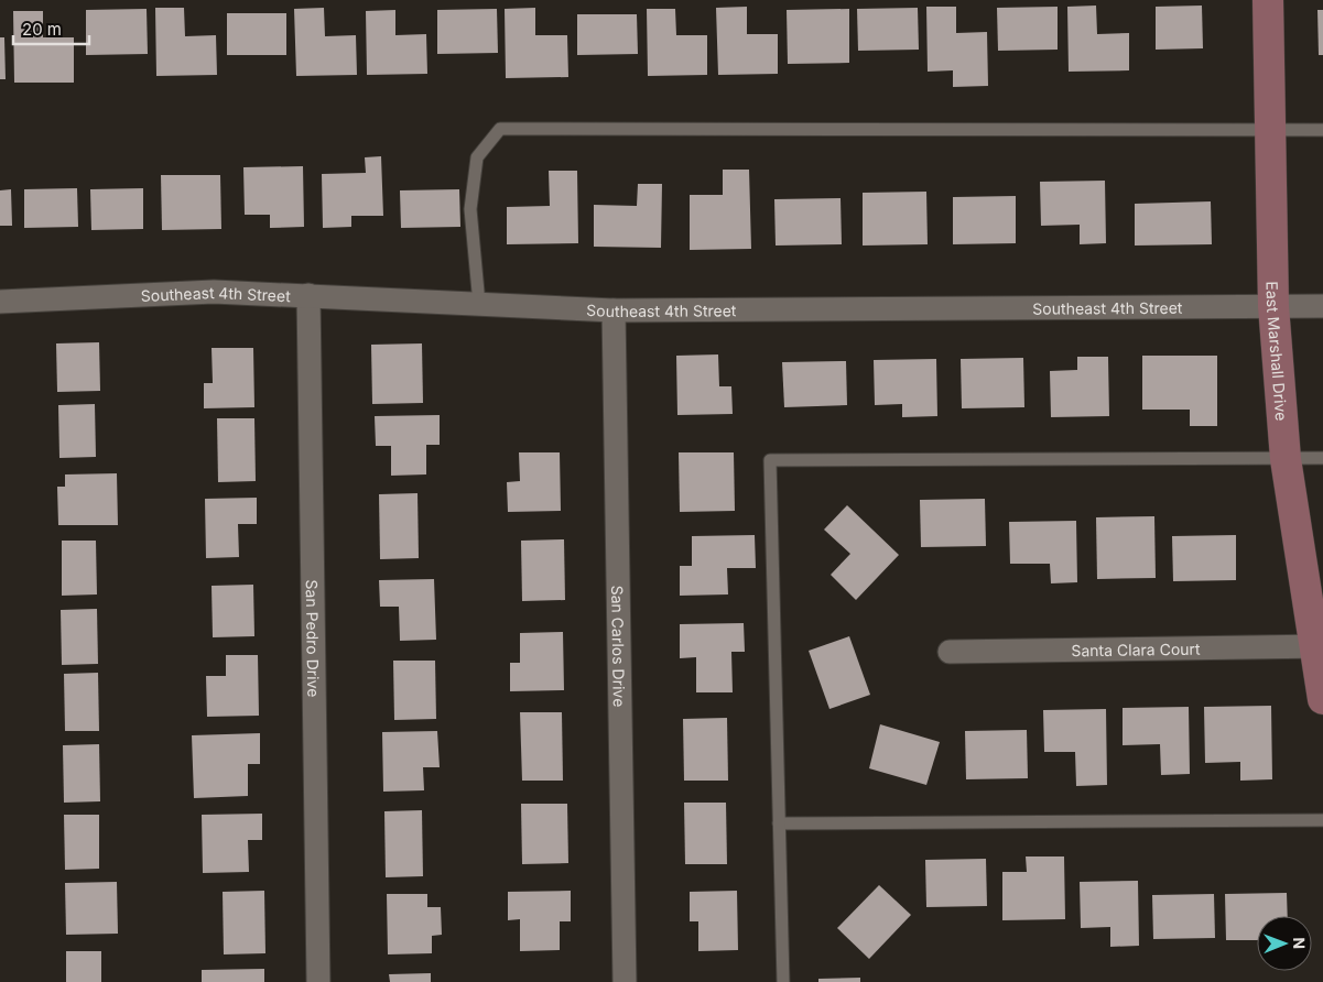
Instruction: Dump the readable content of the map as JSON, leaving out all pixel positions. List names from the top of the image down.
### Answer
{
  "streets": {
    "main road": ["East Marshall Drive"],
    "street": [
      "Southeast 4th Street",
      "San Pedro Drive",
      "San Carlos Drive",
      "Santa Clara Court"
    ]
  },
  "crossings": [
    ["Southeast 4th Street", "East Marshall Drive"],
    ["Southeast 4th Street", "San Pedro Drive"],
    ["Southeast 4th Street", "San Carlos Drive"],
    ["East Marshall Drive", "Santa Clara Court"]
  ],
  "scale_bar": "20 m",
  "north": "right"
}
